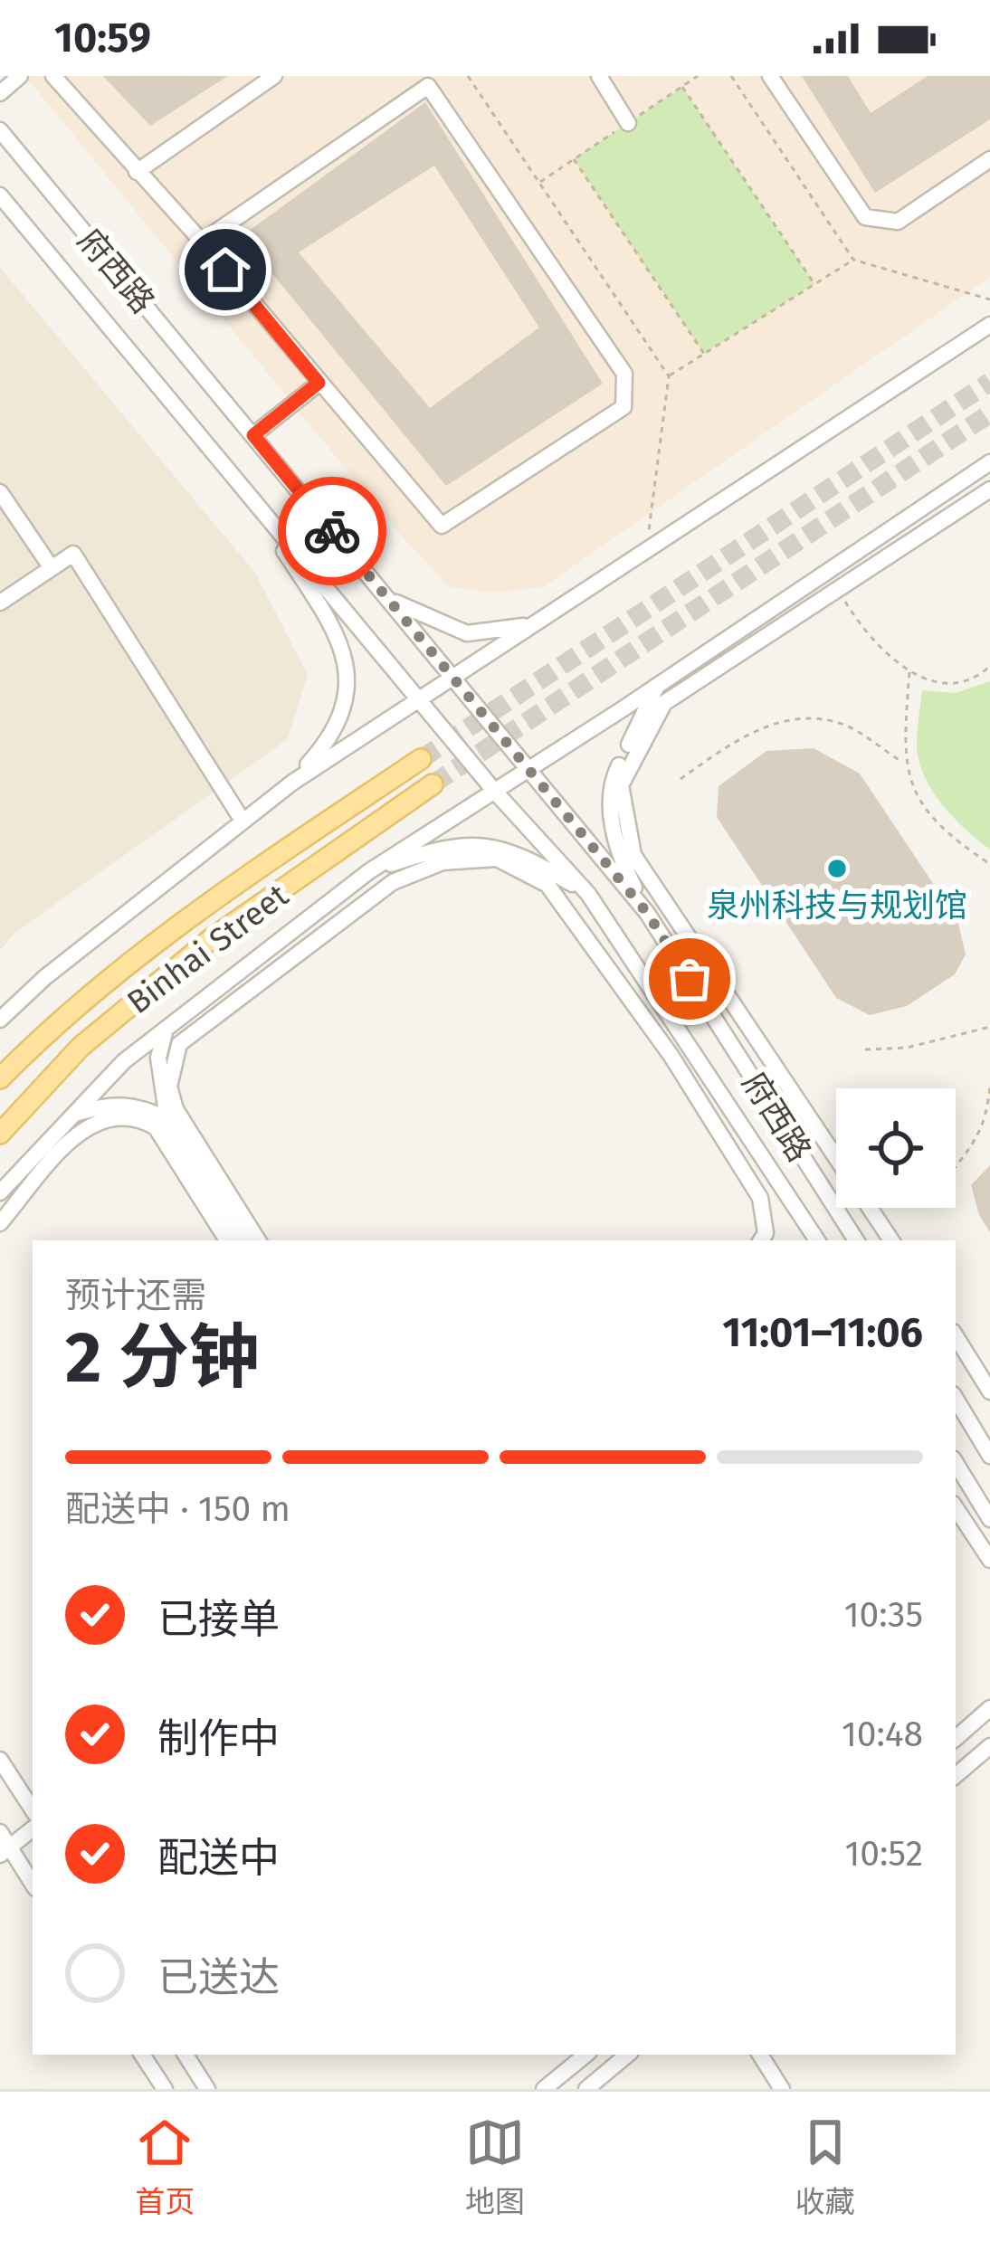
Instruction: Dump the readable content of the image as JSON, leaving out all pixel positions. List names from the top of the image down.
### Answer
{
  "streets": {
    "main road": ["Binhai Street"],
    "street": ["府西路"]
  },
  "places": ["泉州科技与规划馆"],
  "page": {
    "status": "10:59",
    "heading": ["2 分钟", "预计还需", "11:01–11:06"],
    "bar": "配送中 · 150 m",
    "list": [
      ["已接单", "10:35"],
      ["制作中", "10:48"],
      ["配送中", "10:52"],
      "已送达"
    ],
    "tabs": ["首页", "地图", "收藏"]
  }
}
